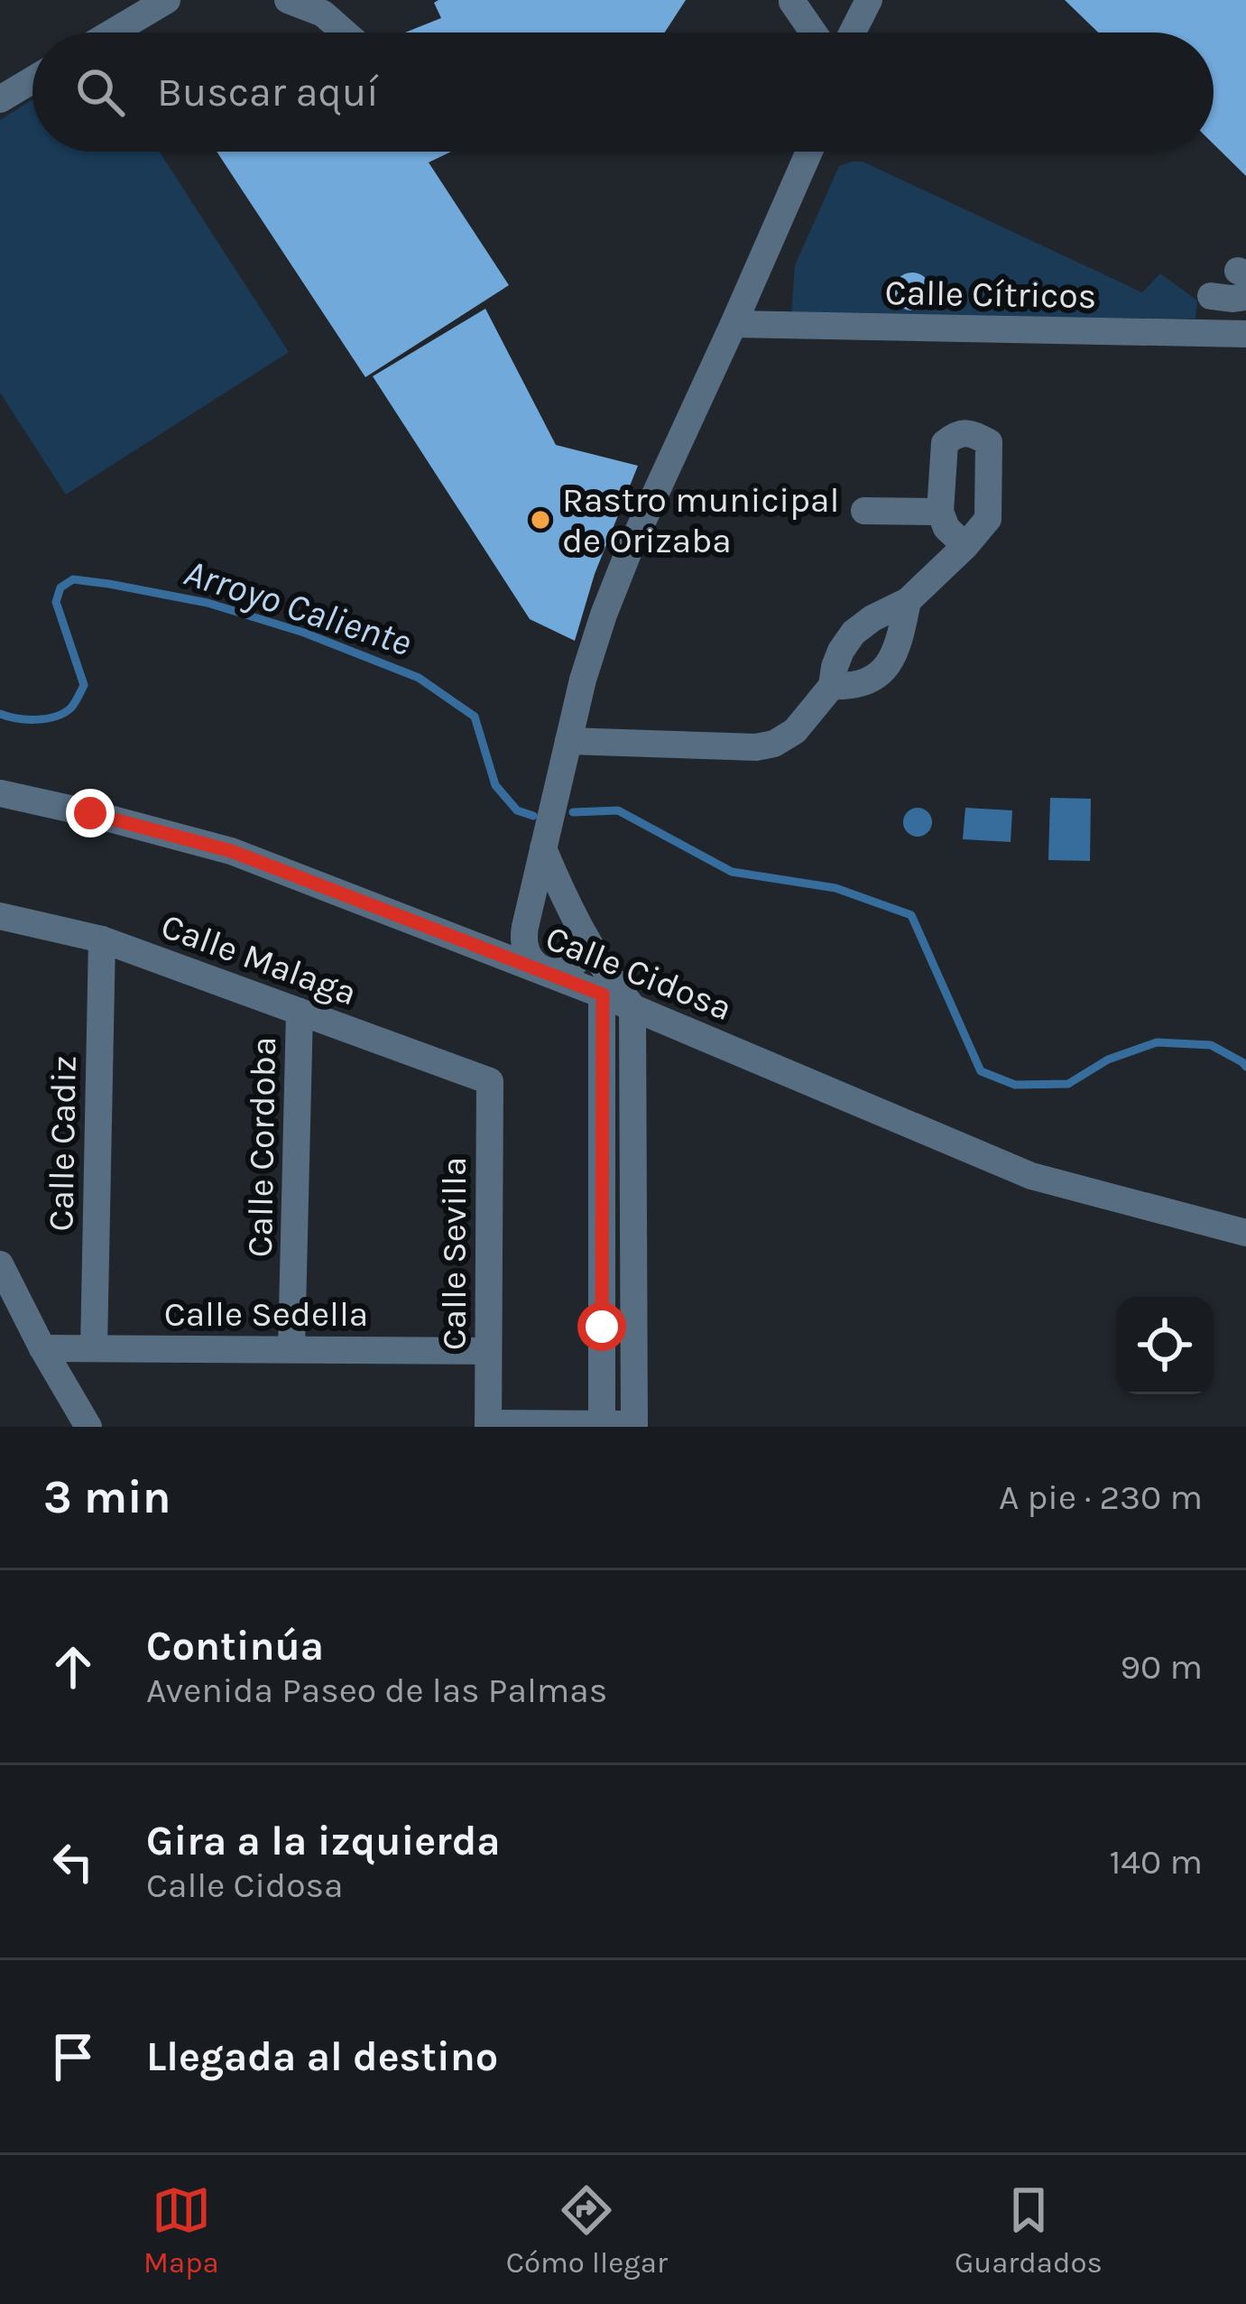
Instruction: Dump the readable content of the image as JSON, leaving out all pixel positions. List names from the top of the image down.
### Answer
{
  "streets": {
    "street": [
      "Calle Cítricos",
      "Calle Malaga",
      "Calle Cidosa",
      "Calle Cadiz",
      "Calle Cordoba",
      "Calle Sevilla",
      "Calle Sedella"
    ]
  },
  "crossings": [
    ["Calle Malaga", "Calle Cadiz"],
    ["Calle Malaga", "Calle Cordoba"],
    ["Calle Malaga", "Calle Sevilla"],
    ["Calle Cadiz", "Calle Sedella"],
    ["Calle Cordoba", "Calle Sedella"],
    ["Calle Sevilla", "Calle Sedella"]
  ],
  "water": ["Arroyo Caliente"],
  "places": ["Rastro municipal de Orizaba"],
  "page": {
    "search": "Buscar aquí",
    "heading": ["3 min", "A pie · 230 m"],
    "list": [
      ["Continúa", "Avenida Paseo de las Palmas", "90 m"],
      ["Gira a la izquierda", "Calle Cidosa", "140 m"],
      "Llegada al destino"
    ],
    "nav": ["Mapa", "Cómo llegar", "Guardados"]
  }
}
